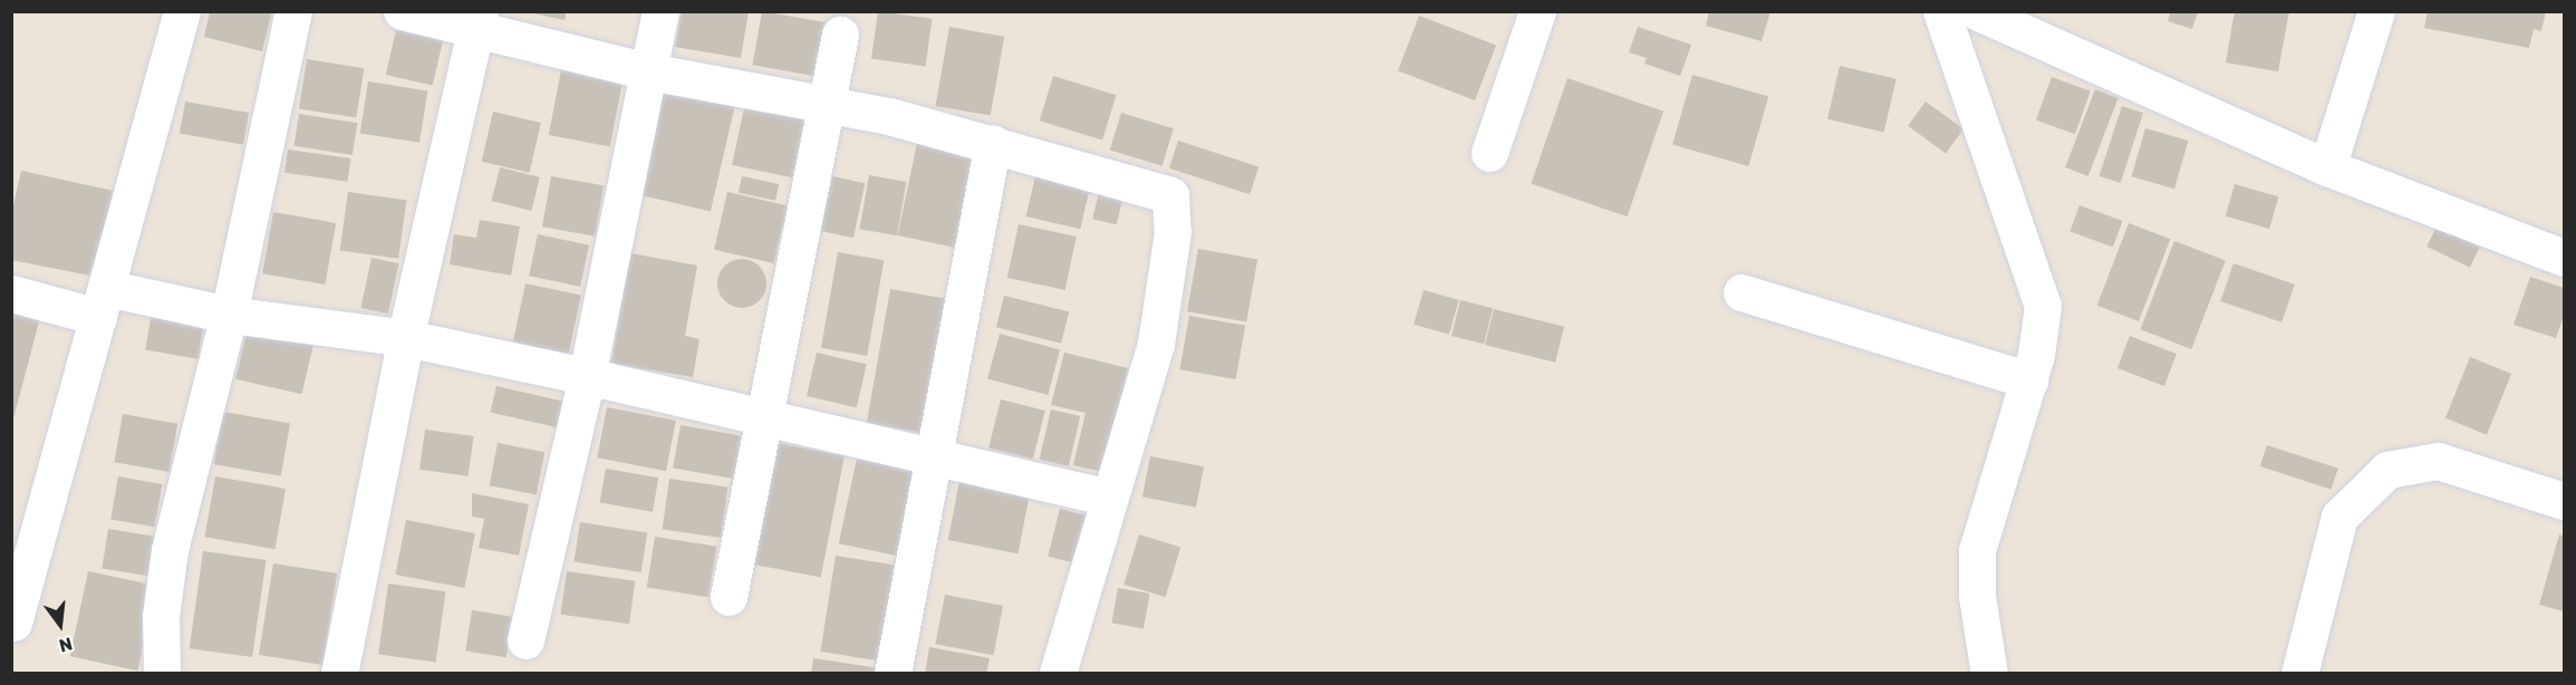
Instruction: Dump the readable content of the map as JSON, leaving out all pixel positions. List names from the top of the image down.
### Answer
{
  "north": "bottom"
}
